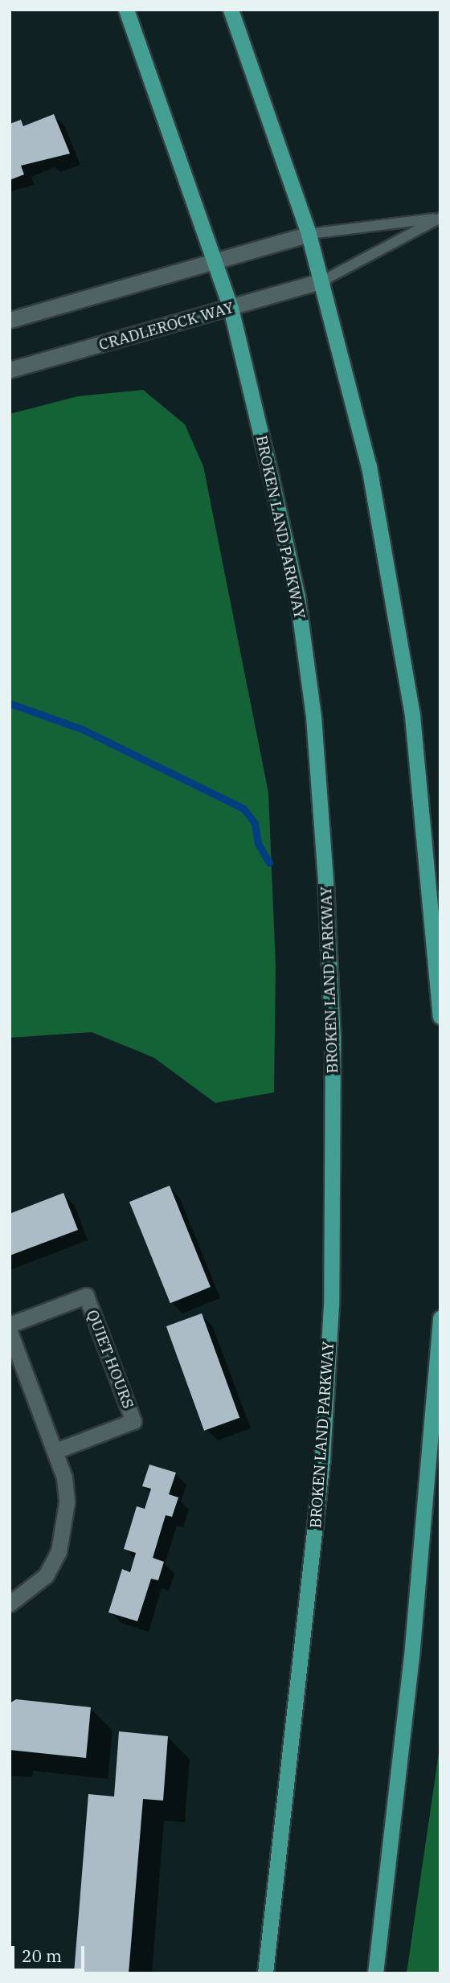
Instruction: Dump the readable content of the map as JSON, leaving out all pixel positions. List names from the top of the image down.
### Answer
{
  "streets": {
    "main road": ["BROKEN LAND PARKWAY"],
    "street": ["CRADLEROCK WAY", "QUIET HOURS"]
  },
  "crossings": [
    ["CRADLEROCK WAY", "BROKEN LAND PARKWAY"]
  ],
  "scale_bar": "20 m"
}
